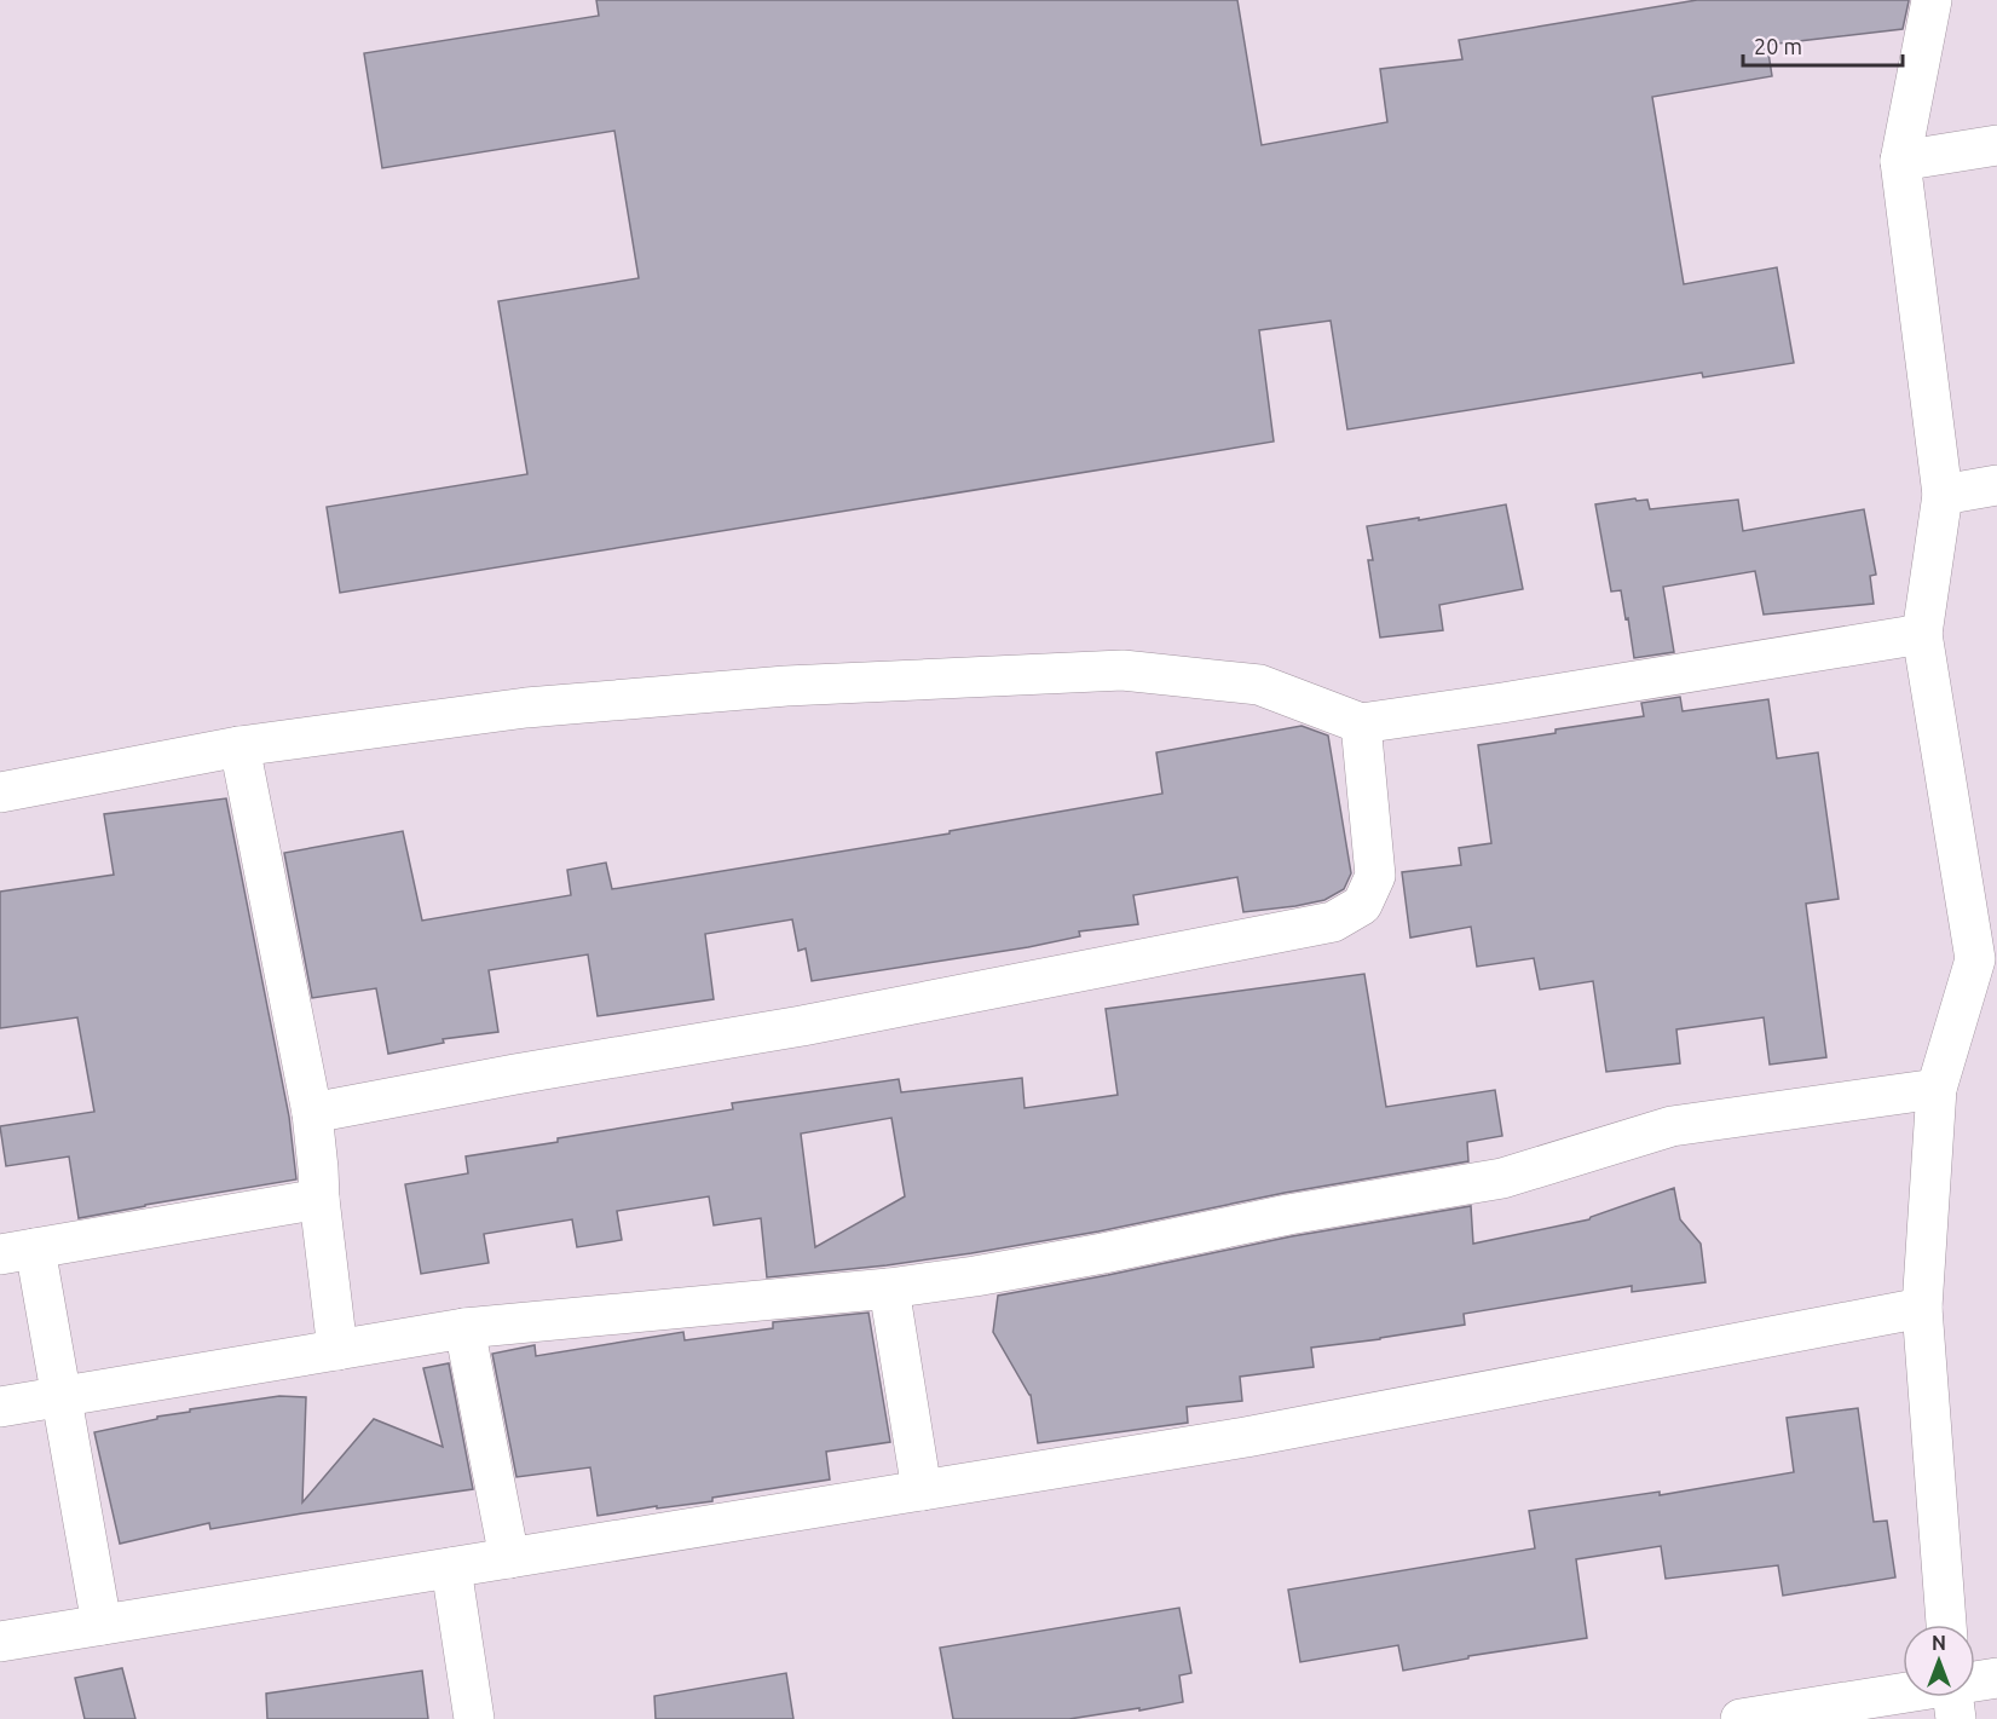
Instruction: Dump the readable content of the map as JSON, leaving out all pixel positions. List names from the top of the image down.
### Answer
{
  "scale_bar": "20 m",
  "north": "top"
}
